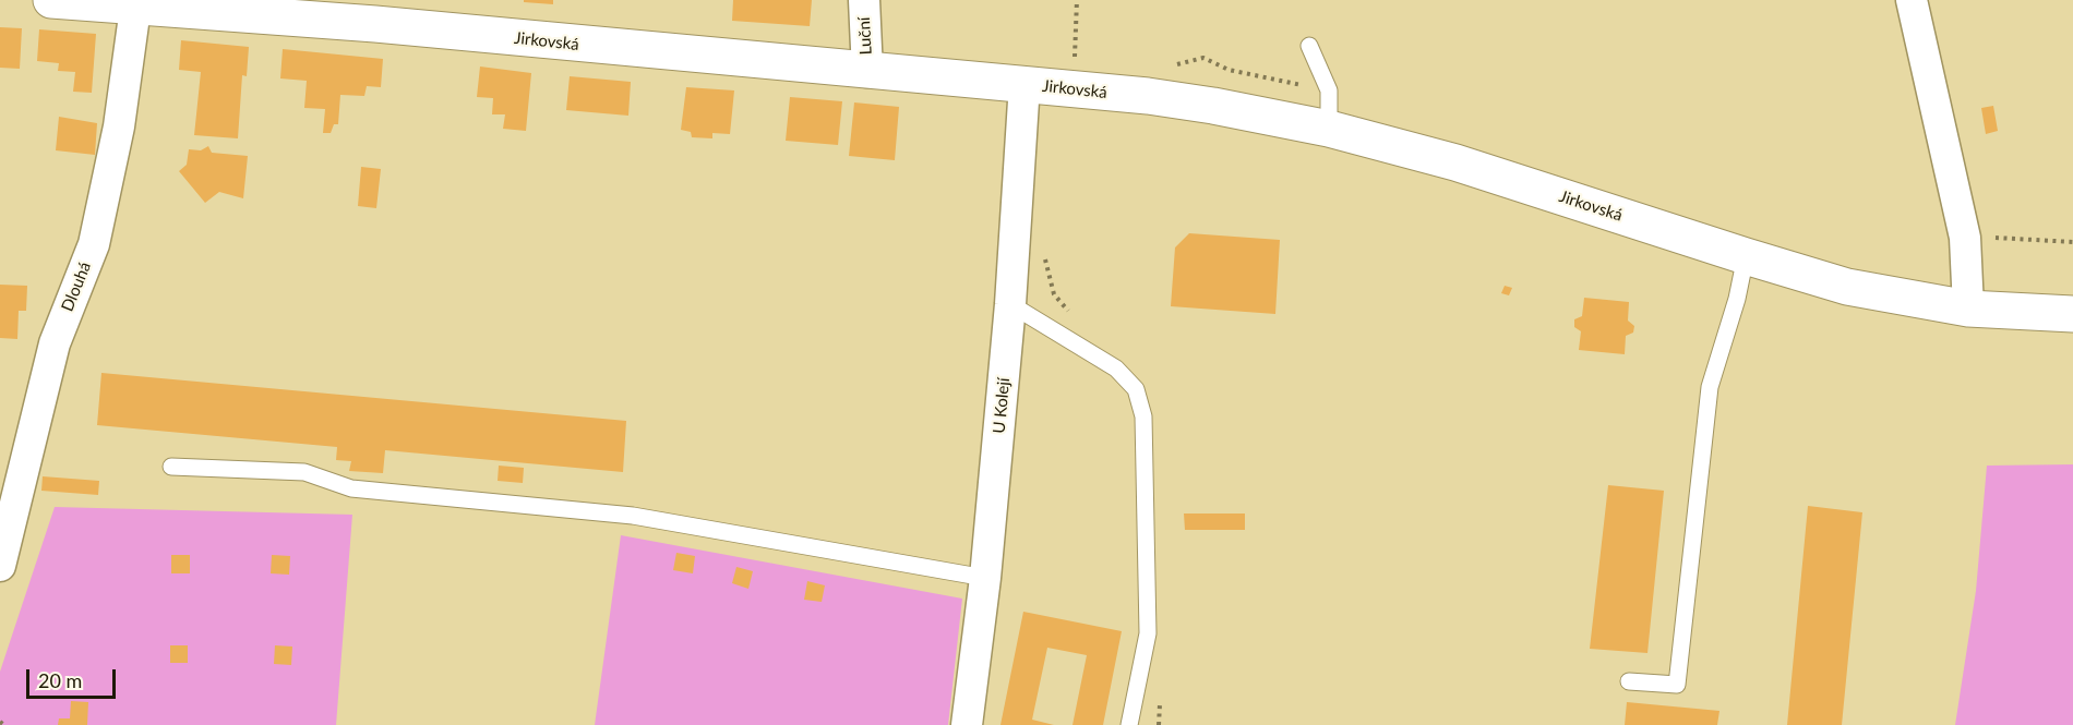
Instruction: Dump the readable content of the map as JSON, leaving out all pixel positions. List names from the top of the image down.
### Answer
{
  "streets": {
    "main road": ["Jirkovská"],
    "street": ["Luční", "Dlouhá", "U Kolejí"]
  },
  "crossings": [
    ["Luční", "Jirkovská"],
    ["Jirkovská", "Dlouhá"],
    ["Jirkovská", "U Kolejí"]
  ],
  "scale_bar": "20 m"
}
